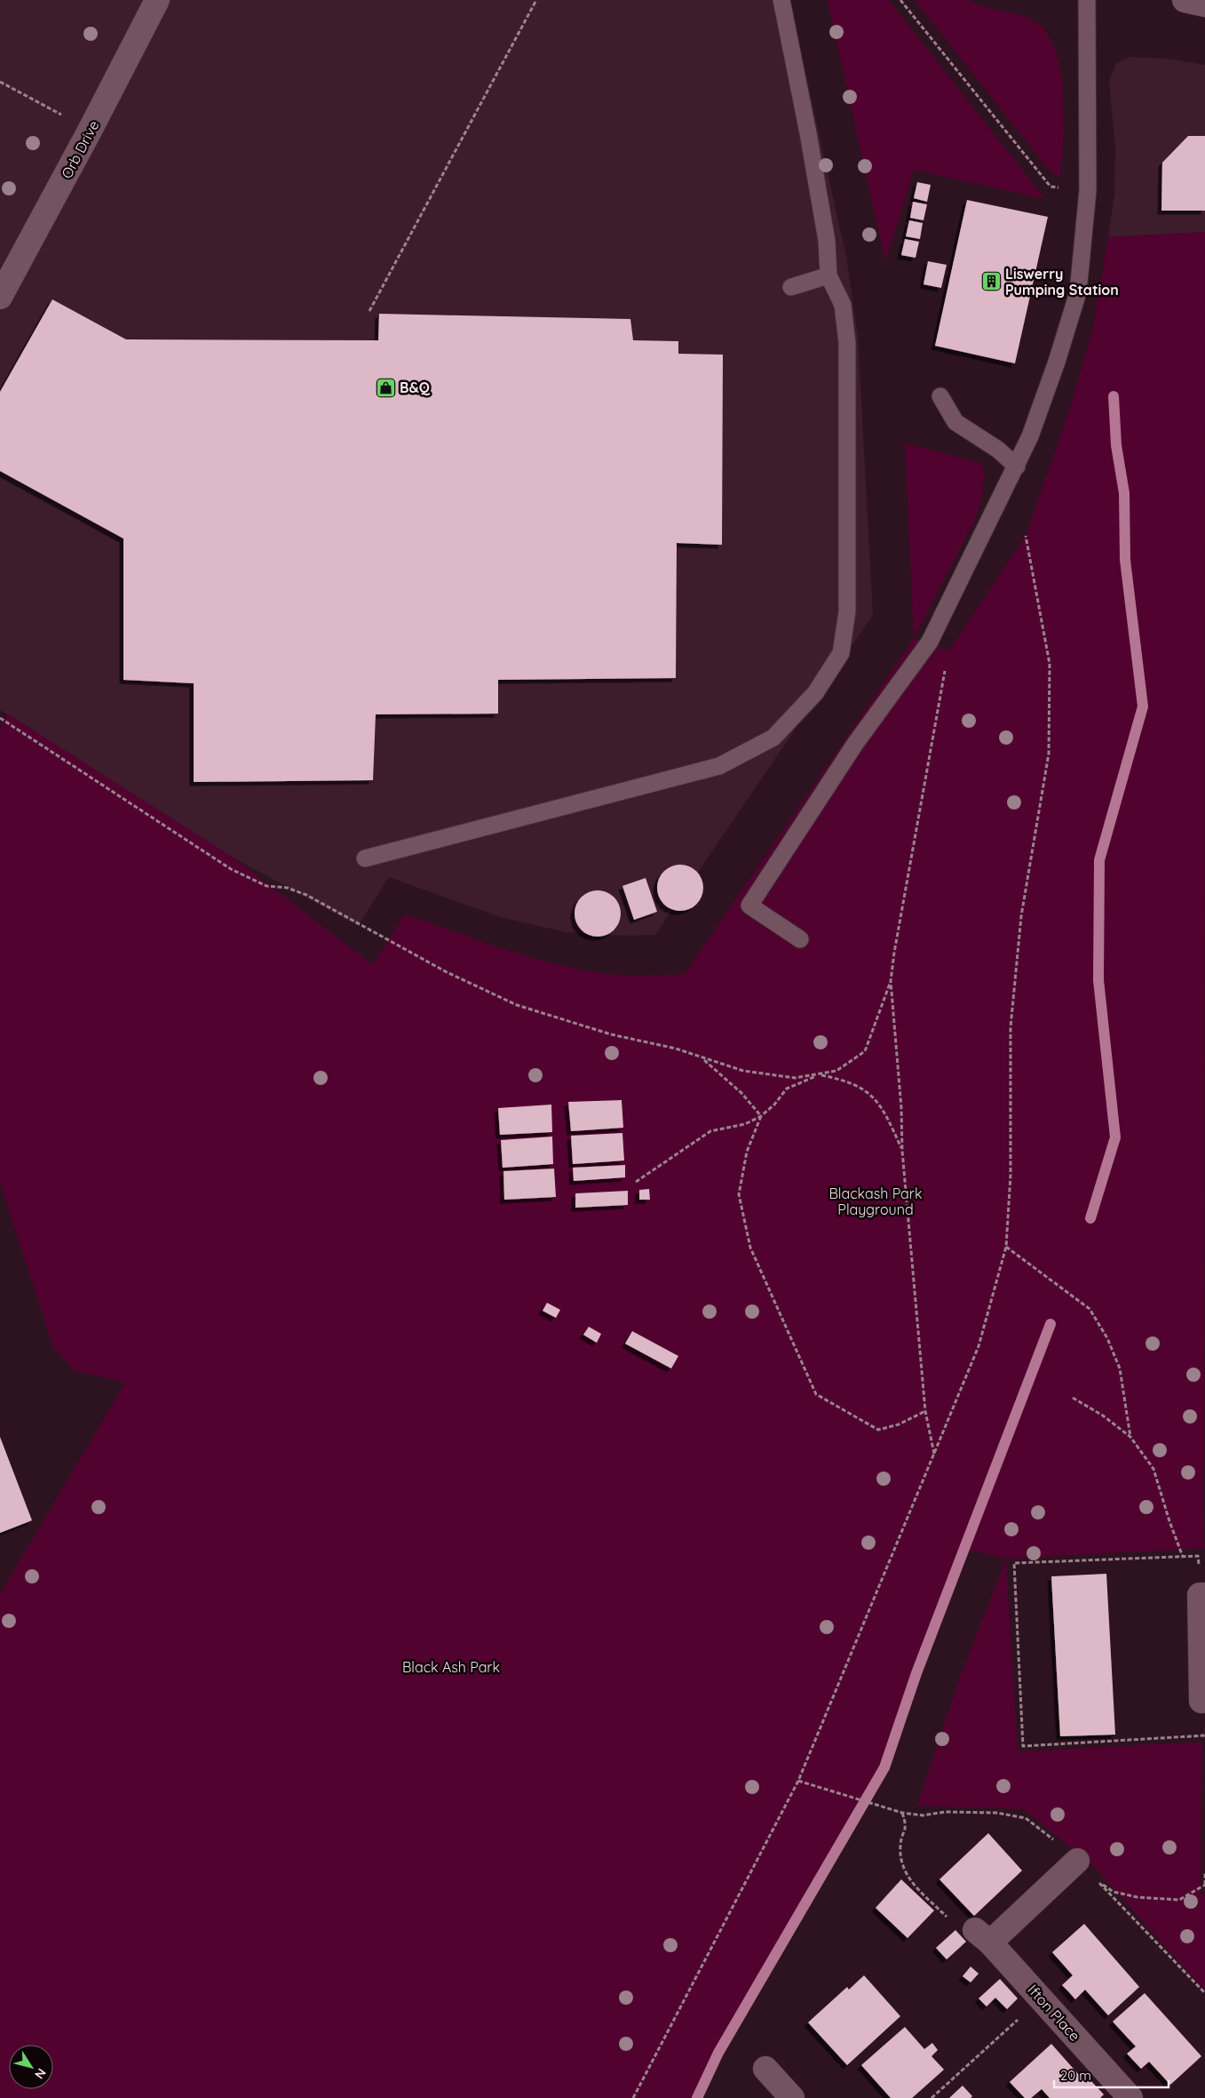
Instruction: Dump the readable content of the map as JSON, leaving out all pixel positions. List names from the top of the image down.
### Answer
{
  "streets": {
    "street": ["Orb Drive", "Ifton Place"]
  },
  "parks": ["Blackash Park Playground", "Black Ash Park"],
  "places": {
    "building": ["Liswerry Pumping Station"],
    "shop": ["B&Q"]
  },
  "scale_bar": "20 m",
  "north": "bottom right"
}
